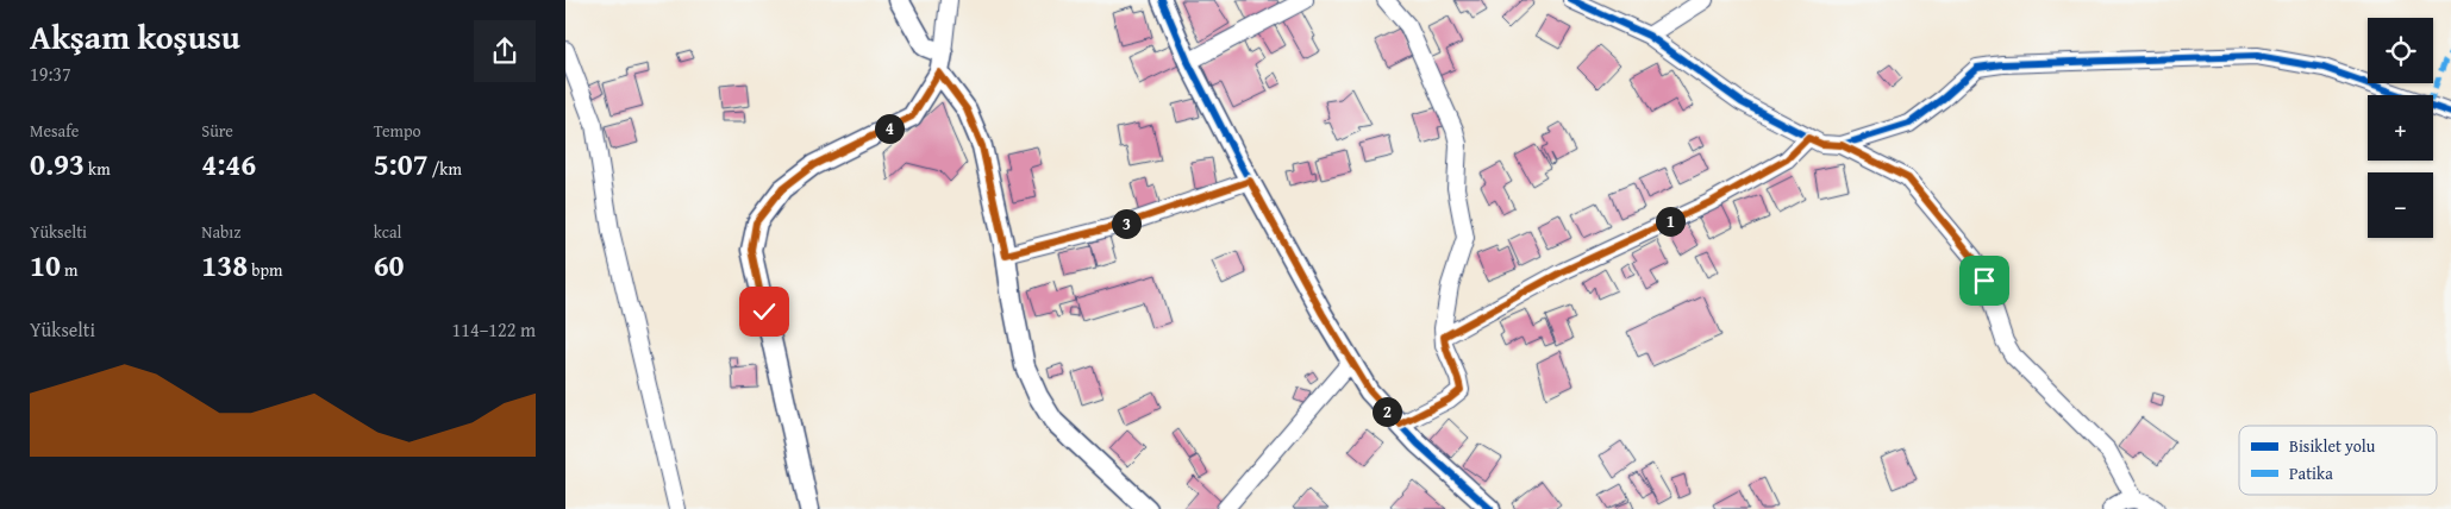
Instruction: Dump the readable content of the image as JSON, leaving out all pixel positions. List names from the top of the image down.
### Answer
{
  "legend": ["Bisiklet yolu", "Patika"],
  "page": {
    "heading": ["Akşam koşusu", "19:37"],
    "map_buttons": ["+", "−"],
    "stats": [
      ["Mesafe", "0.93 km"],
      ["Süre", "4:46"],
      ["Tempo", "5:07 /km"],
      ["Yükselti", "10 m"],
      ["Nabız", "138 bpm"],
      ["kcal", "60"]
    ],
    "pins": [
      "4",
      "1",
      "3",
      "2"
    ],
    "chart": ["Yükselti", "114–122 m"]
  }
}
